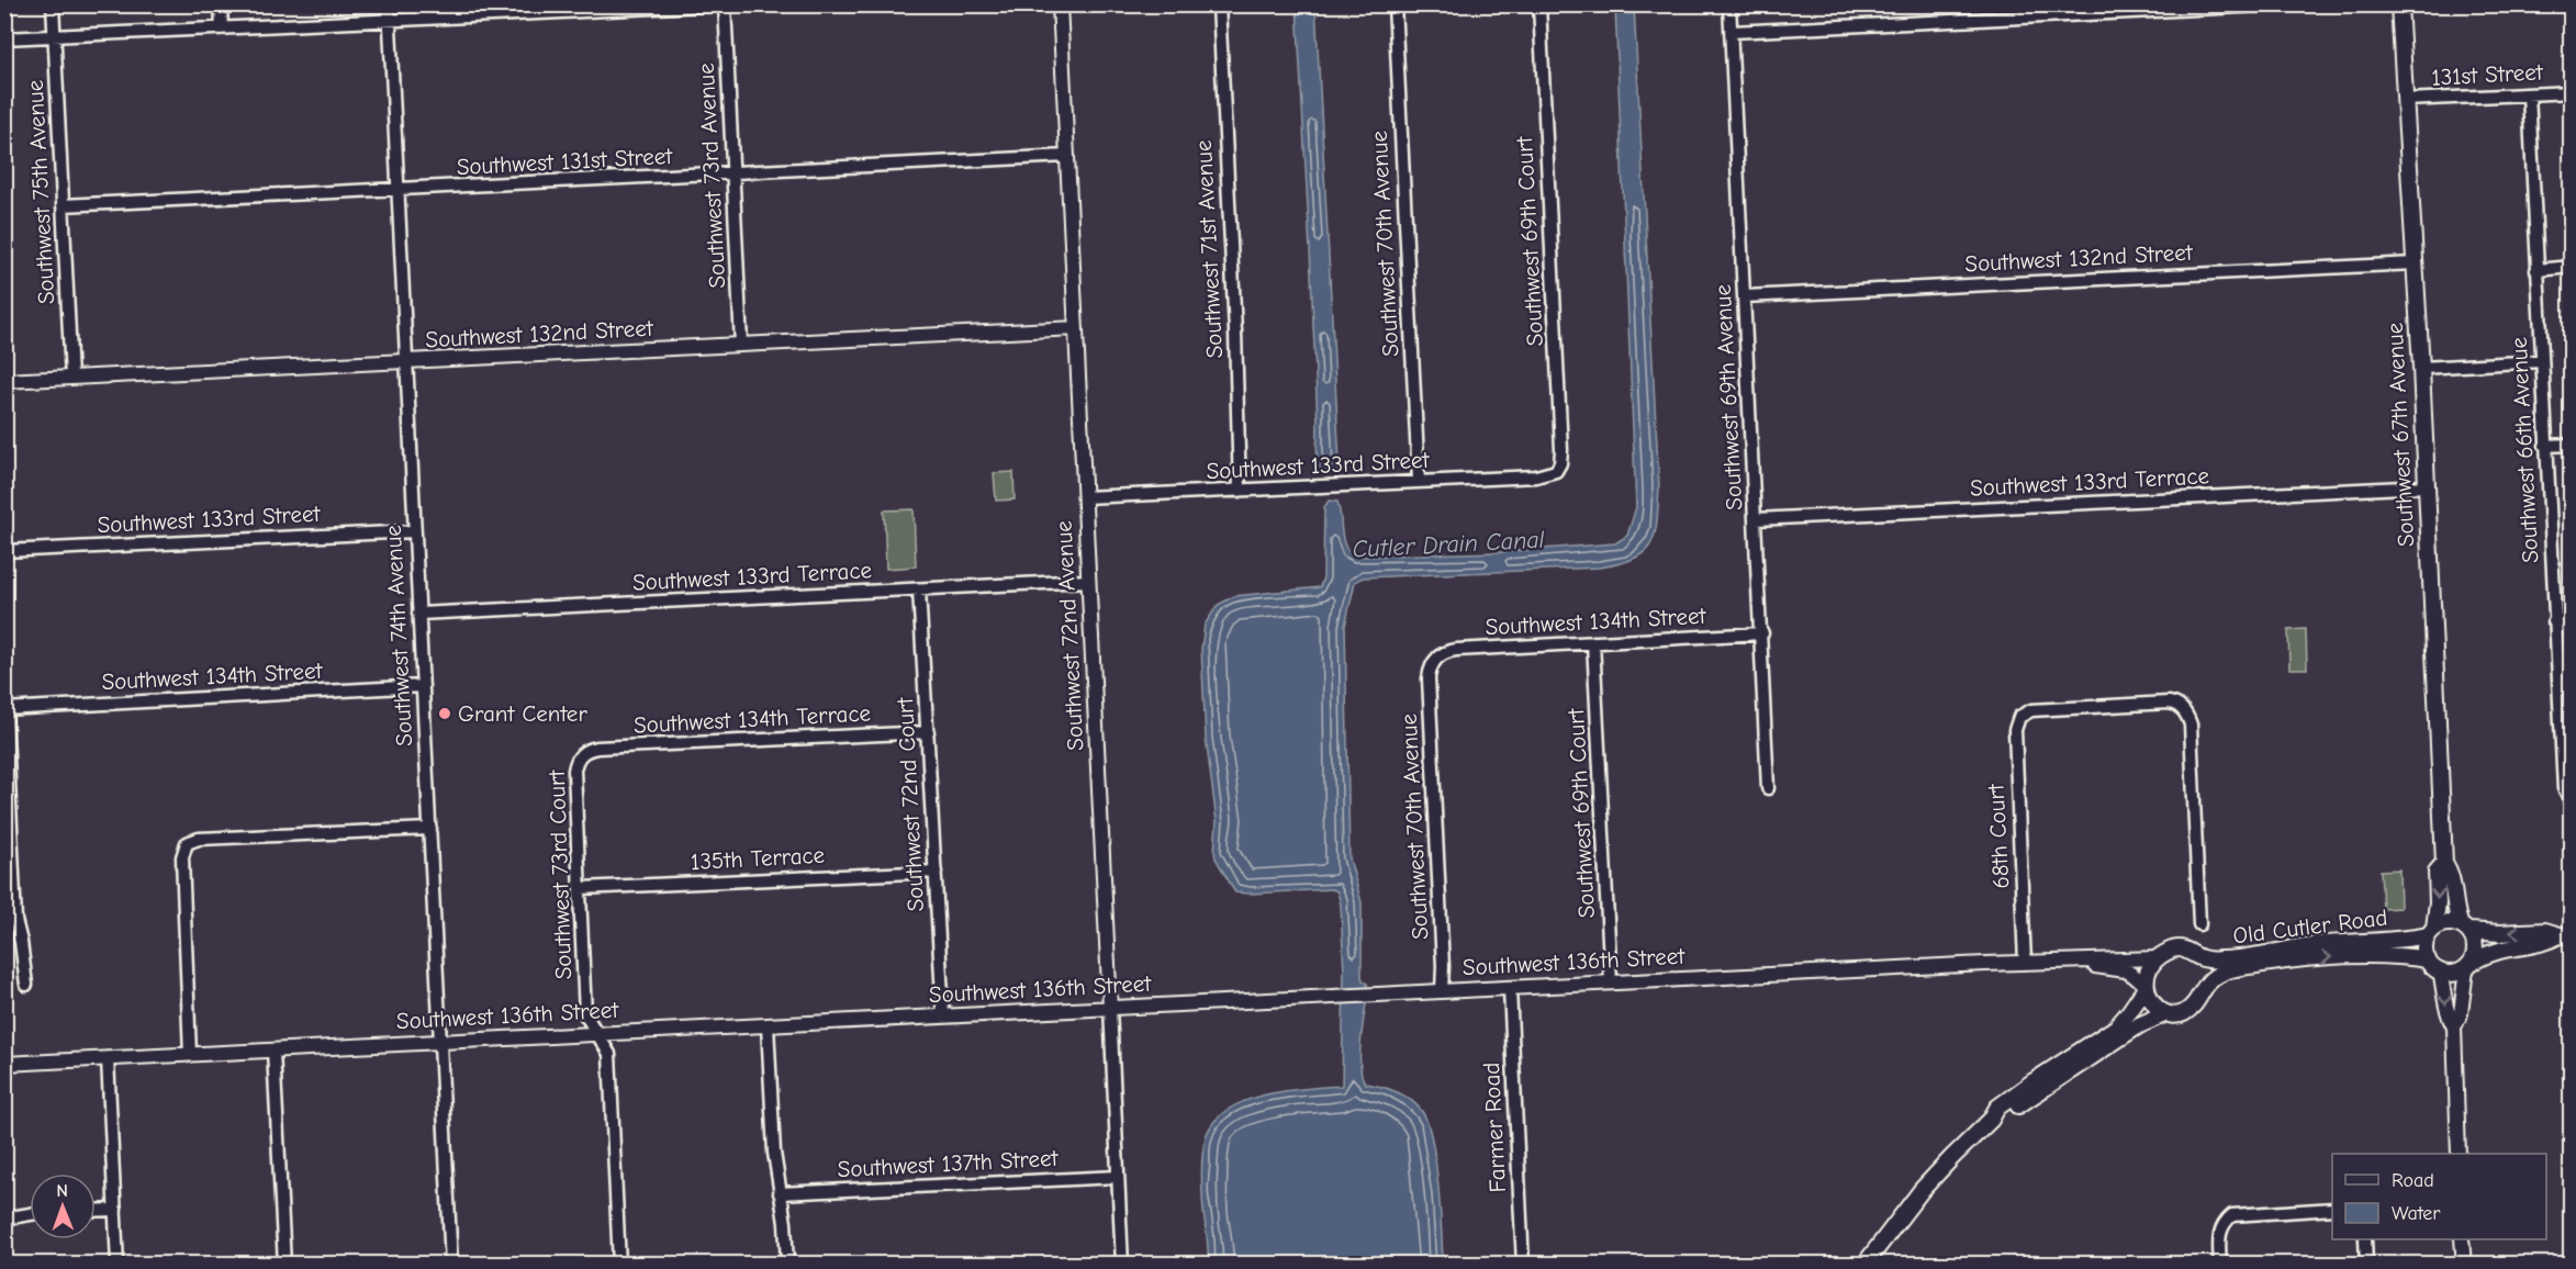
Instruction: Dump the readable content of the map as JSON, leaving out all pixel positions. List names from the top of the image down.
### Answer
{
  "streets": {
    "main road": ["Southwest 67th Avenue", "Old Cutler Road"],
    "street": [
      "131st Street",
      "Southwest 131st Street",
      "Southwest 73rd Avenue",
      "Southwest 75th Avenue",
      "Southwest 69th Court",
      "Southwest 70th Avenue",
      "Southwest 71st Avenue",
      "Southwest 132nd Street",
      "Southwest 69th Avenue",
      "Southwest 66th Avenue",
      "Southwest 133rd Street",
      "Southwest 133rd Terrace",
      "Southwest 134th Street",
      "Southwest 74th Avenue",
      "Southwest 72nd Avenue",
      "Southwest 134th Terrace",
      "Southwest 72nd Court",
      "68th Court",
      "135th Terrace",
      "Southwest 73rd Court",
      "Southwest 136th Street",
      "Farmer Road",
      "Southwest 137th Street"
    ]
  },
  "crossings": [
    ["131st Street", "Southwest 67th Avenue"],
    ["131st Street", "Southwest 66th Avenue"],
    ["Southwest 131st Street", "Southwest 73rd Avenue"],
    ["Southwest 131st Street", "Southwest 75th Avenue"],
    ["Southwest 131st Street", "Southwest 74th Avenue"],
    ["Southwest 131st Street", "Southwest 72nd Avenue"],
    ["Southwest 73rd Avenue", "Southwest 132nd Street"],
    ["Southwest 75th Avenue", "Southwest 132nd Street"],
    ["Southwest 69th Court", "Southwest 133rd Street"],
    ["Southwest 69th Court", "Southwest 134th Street"],
    ["Southwest 69th Court", "Southwest 136th Street"],
    ["Southwest 70th Avenue", "Southwest 133rd Street"],
    ["Southwest 70th Avenue", "Southwest 134th Street"],
    ["Southwest 70th Avenue", "Southwest 136th Street"],
    ["Southwest 71st Avenue", "Southwest 133rd Street"],
    ["Southwest 132nd Street", "Southwest 69th Avenue"],
    ["Southwest 132nd Street", "Southwest 67th Avenue"],
    ["Southwest 132nd Street", "Southwest 74th Avenue"],
    ["Southwest 132nd Street", "Southwest 72nd Avenue"],
    ["Southwest 69th Avenue", "Southwest 133rd Terrace"],
    ["Southwest 69th Avenue", "Southwest 134th Street"],
    ["Southwest 67th Avenue", "Southwest 133rd Terrace"],
    ["Southwest 67th Avenue", "Old Cutler Road"],
    ["Southwest 133rd Street", "Southwest 74th Avenue"],
    ["Southwest 133rd Street", "Southwest 72nd Avenue"],
    ["Southwest 133rd Terrace", "Southwest 74th Avenue"],
    ["Southwest 133rd Terrace", "Southwest 72nd Avenue"],
    ["Southwest 133rd Terrace", "Southwest 72nd Court"],
    ["Southwest 134th Street", "Southwest 74th Avenue"],
    ["Southwest 74th Avenue", "Southwest 136th Street"],
    ["Southwest 72nd Avenue", "Southwest 136th Street"],
    ["Southwest 72nd Avenue", "Southwest 137th Street"],
    ["Southwest 134th Terrace", "Southwest 72nd Court"],
    ["Southwest 134th Terrace", "Southwest 73rd Court"],
    ["Southwest 72nd Court", "135th Terrace"],
    ["Southwest 72nd Court", "Southwest 136th Street"],
    ["68th Court", "Southwest 136th Street"],
    ["135th Terrace", "Southwest 73rd Court"],
    ["Southwest 73rd Court", "Southwest 136th Street"],
    ["Old Cutler Road", "Southwest 136th Street"],
    ["Southwest 136th Street", "Farmer Road"]
  ],
  "water": ["Cutler Drain Canal"],
  "places": ["Grant Center"],
  "legend": ["Road", "Water"],
  "north": "top"
}
